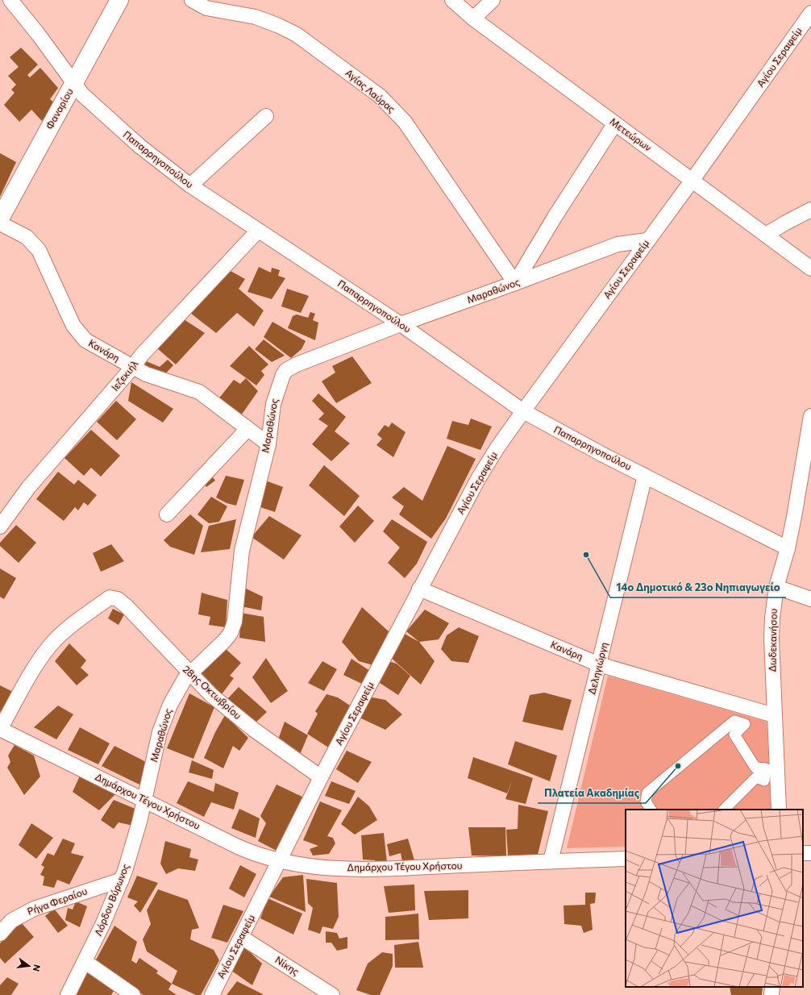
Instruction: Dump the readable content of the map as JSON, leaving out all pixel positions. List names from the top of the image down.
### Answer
{
  "streets": {
    "main road": ["Φαναρίου"],
    "street": [
      "Αγίου Σεραφείμ",
      "Αγίας Λαύρας",
      "Μετεώρων",
      "Παπαρρηγοπούλου",
      "Μαραθώνος",
      "Κανάρη",
      "Ιεζεκιήλ",
      "Δωδεκανήσου",
      "Δεληγιώργη",
      "28ης Οκτωβρίου",
      "Δημάρχου Τέγου Χρήστου",
      "Λόρδου Βύρωνος",
      "Ρήγα Φεραίου",
      "Νίκης"
    ]
  },
  "crossings": [
    ["Αγίου Σεραφείμ", "Μετεώρων"],
    ["Αγίου Σεραφείμ", "Παπαρρηγοπούλου"],
    ["Αγίου Σεραφείμ", "Μαραθώνος"],
    ["Αγίου Σεραφείμ", "Κανάρη"],
    ["Αγίου Σεραφείμ", "28ης Οκτωβρίου"],
    ["Αγίου Σεραφείμ", "Δημάρχου Τέγου Χρήστου"],
    ["Αγίου Σεραφείμ", "Νίκης"],
    ["Αγίας Λαύρας", "Μαραθώνος"],
    ["Φαναρίου", "Παπαρρηγοπούλου"],
    ["Φαναρίου", "Κανάρη"],
    ["Παπαρρηγοπούλου", "Μαραθώνος"],
    ["Παπαρρηγοπούλου", "Ιεζεκιήλ"],
    ["Παπαρρηγοπούλου", "Δωδεκανήσου"],
    ["Παπαρρηγοπούλου", "Δεληγιώργη"],
    ["Μαραθώνος", "Κανάρη"],
    ["Μαραθώνος", "28ης Οκτωβρίου"],
    ["Μαραθώνος", "Δημάρχου Τέγου Χρήστου"],
    ["Μαραθώνος", "Λόρδου Βύρωνος"],
    ["Κανάρη", "Ιεζεκιήλ"],
    ["Κανάρη", "Δωδεκανήσου"],
    ["Κανάρη", "Δεληγιώργη"],
    ["Δεληγιώργη", "Δημάρχου Τέγου Χρήστου"],
    ["28ης Οκτωβρίου", "Δημάρχου Τέγου Χρήστου"],
    ["Δημάρχου Τέγου Χρήστου", "Λόρδου Βύρωνος"],
    ["Λόρδου Βύρωνος", "Ρήγα Φεραίου"]
  ],
  "places": ["14ο Δημοτικό & 23ο Νηπιαγωγείο", "Πλατεία Ακαδημίας"],
  "north": "right"
}
